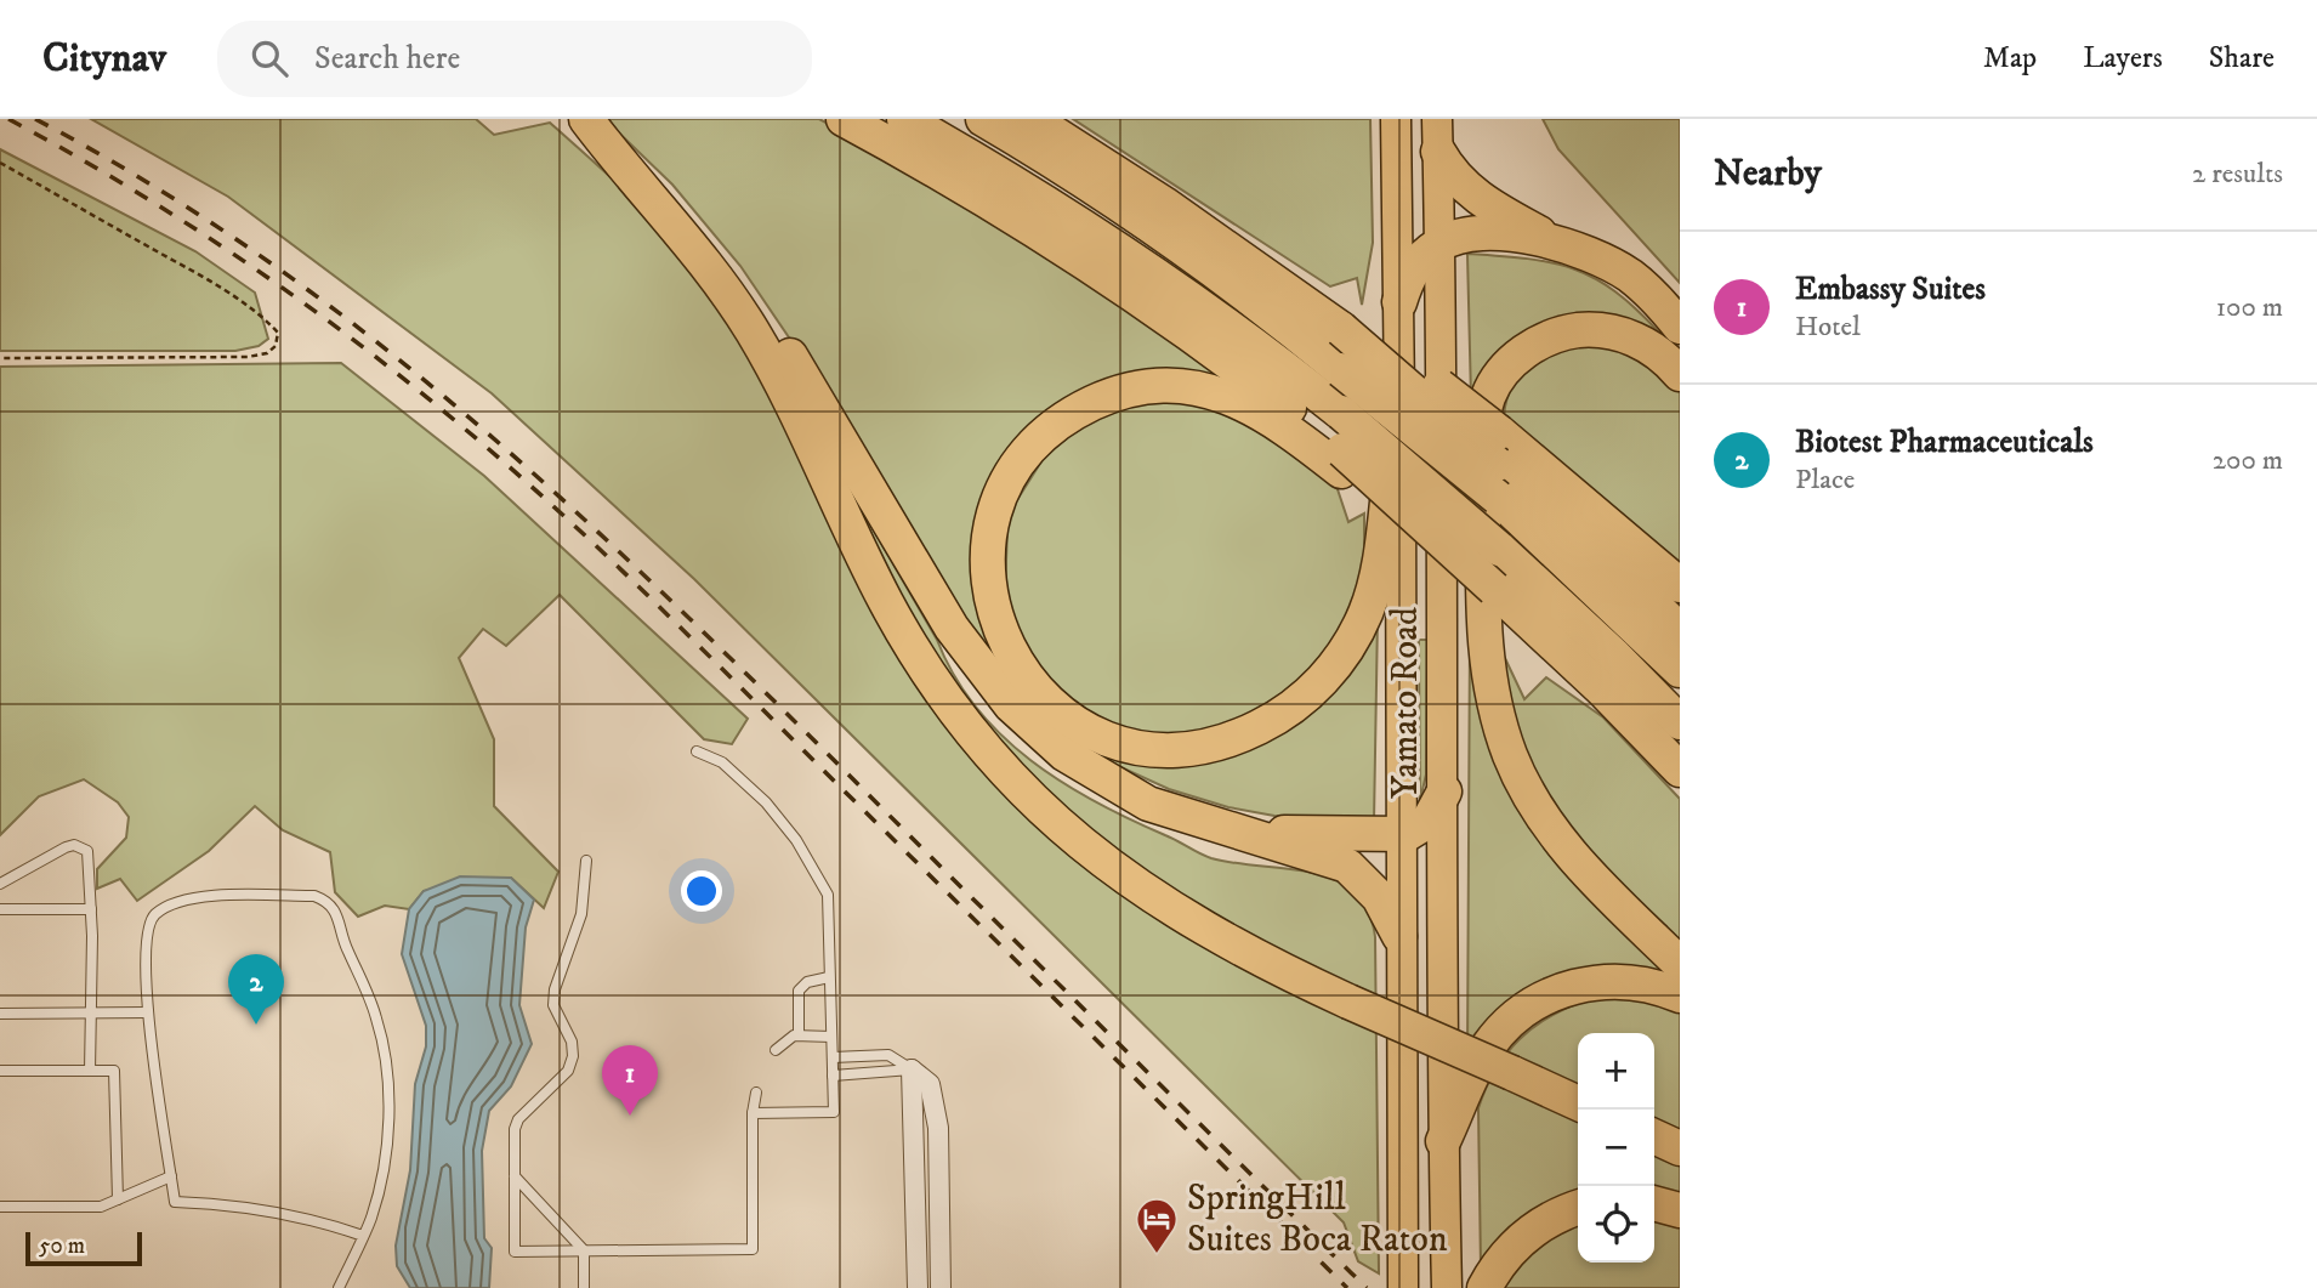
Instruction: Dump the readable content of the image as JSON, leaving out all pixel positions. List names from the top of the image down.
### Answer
{
  "streets": {
    "main road": ["Yamato Road"]
  },
  "places": {
    "hotel": ["SpringHill Suites Boca Raton"]
  },
  "scale_bar": "50 m",
  "page": {
    "header": "Citynav",
    "search": "Search here",
    "nav": ["Map", "Layers", "Share"],
    "heading": ["Nearby", "2 results"],
    "list": [
      {
        "mark": "1",
        "name": "Embassy Suites",
        "note": "Hotel",
        "value": "100 m"
      },
      {
        "mark": "2",
        "name": "Biotest Pharmaceuticals",
        "note": "Place",
        "value": "200 m"
      }
    ],
    "pins": ["2", "1"],
    "map_buttons": ["+", "−"],
    "scale": "50 m"
  }
}
